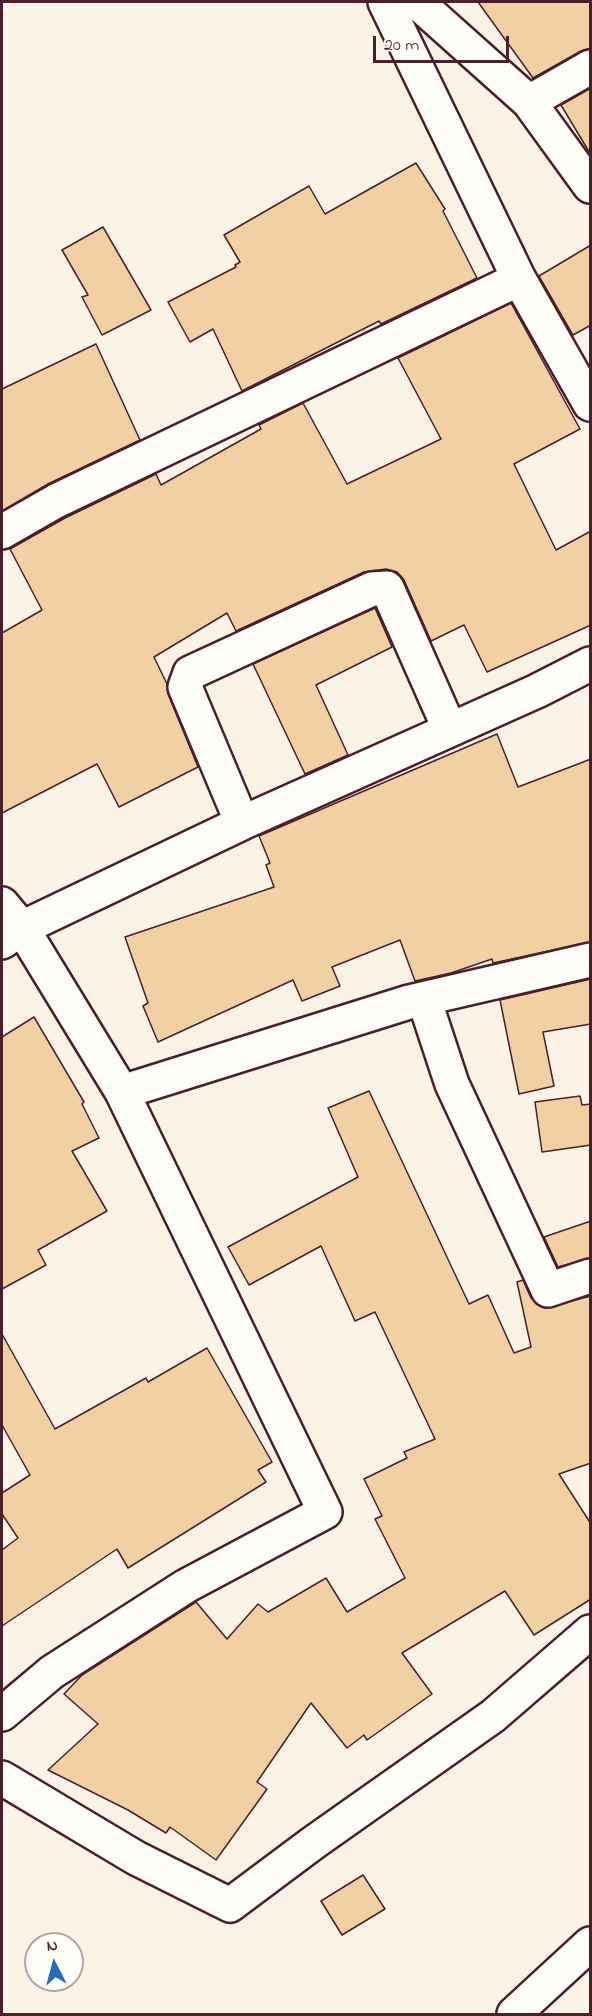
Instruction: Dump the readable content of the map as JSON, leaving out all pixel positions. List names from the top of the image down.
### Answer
{
  "scale_bar": "20 m",
  "north": "top"
}
